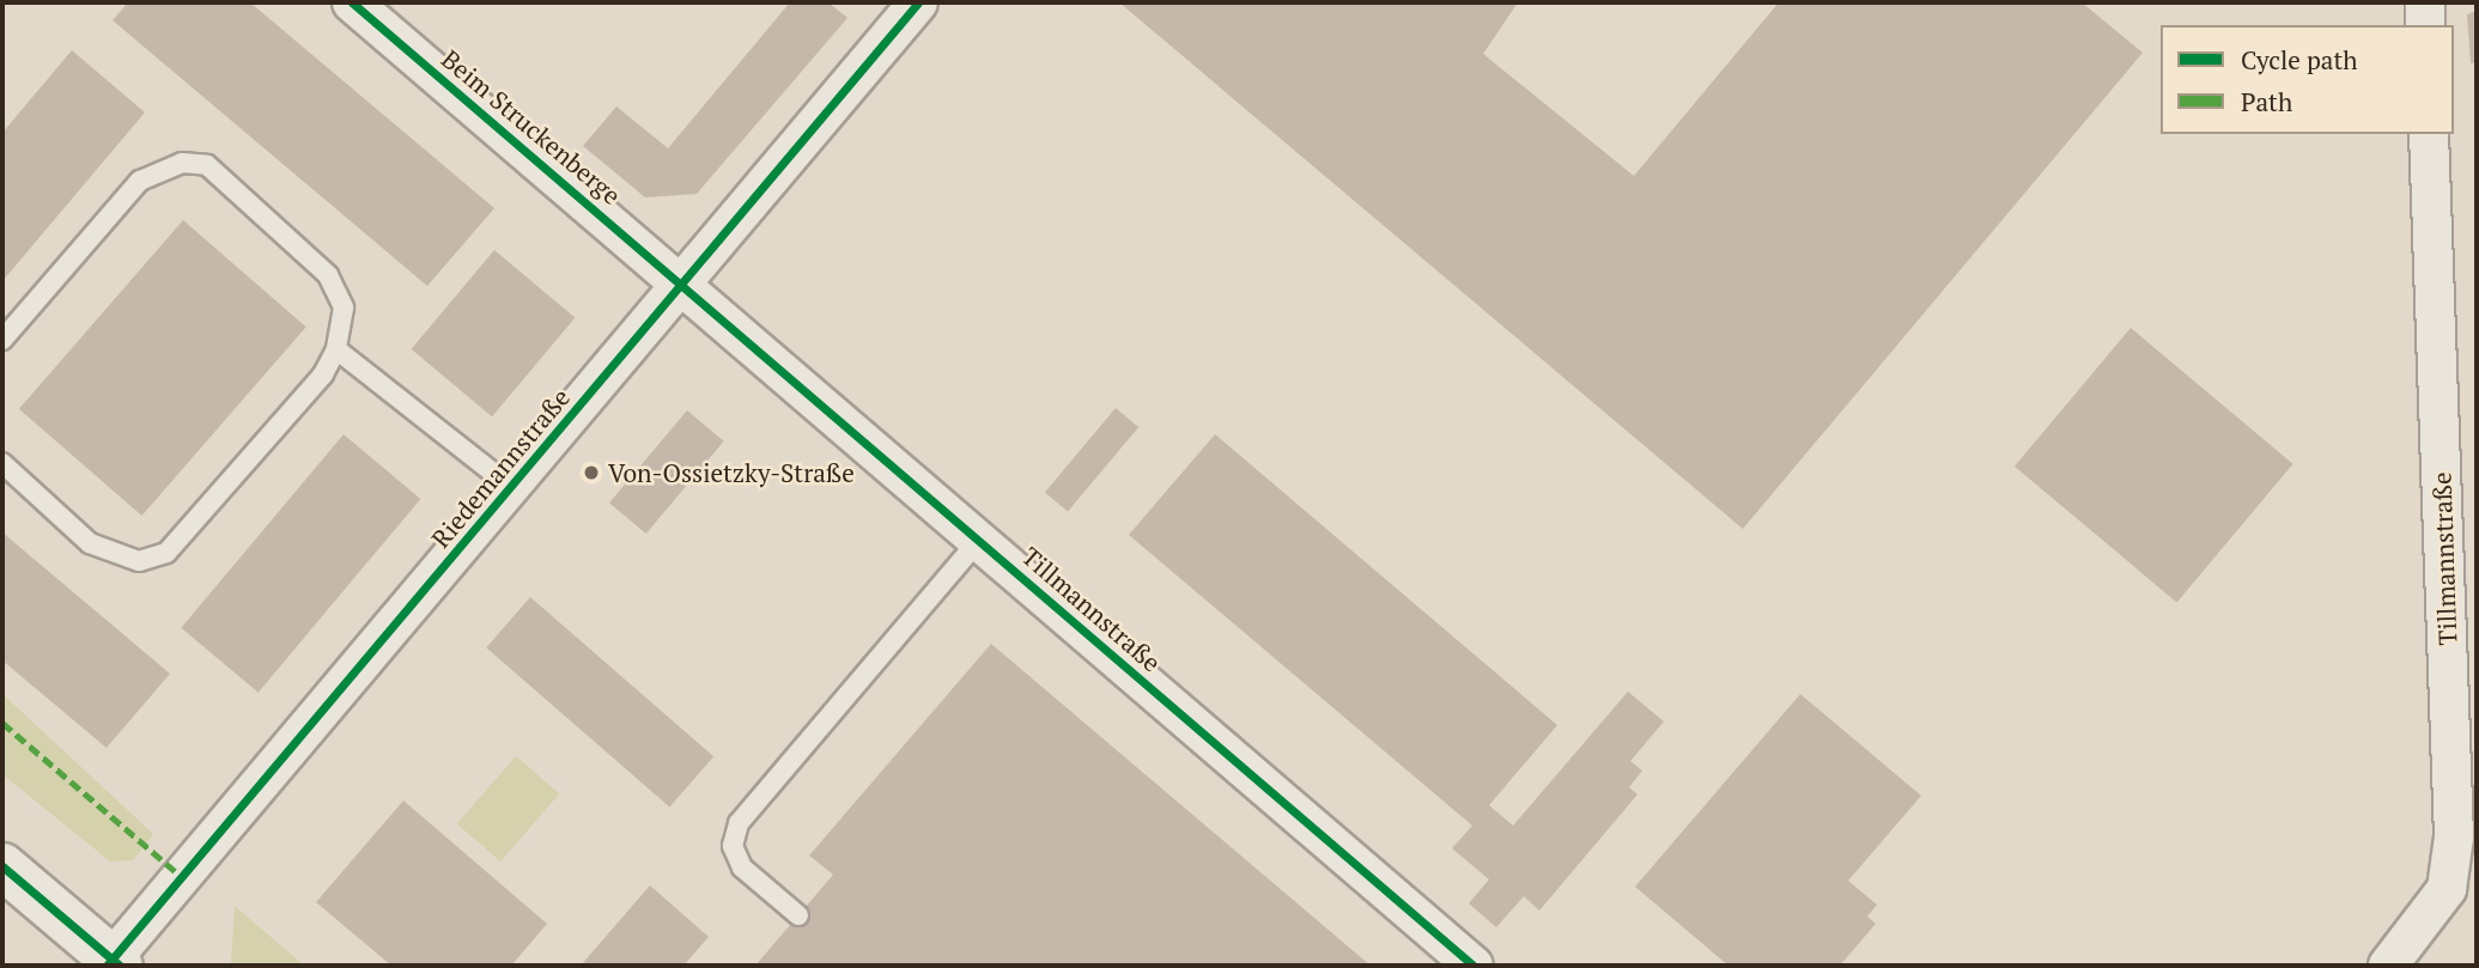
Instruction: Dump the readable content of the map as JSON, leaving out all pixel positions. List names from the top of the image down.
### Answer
{
  "streets": {
    "street": ["Beim Struckenberge", "Riedemannstraße", "Tillmannstraße"]
  },
  "crossings": [
    ["Beim Struckenberge", "Riedemannstraße"],
    ["Beim Struckenberge", "Tillmannstraße"],
    ["Riedemannstraße", "Tillmannstraße"]
  ],
  "places": ["Von-Ossietzky-Straße"],
  "legend": ["Cycle path", "Path"]
}
